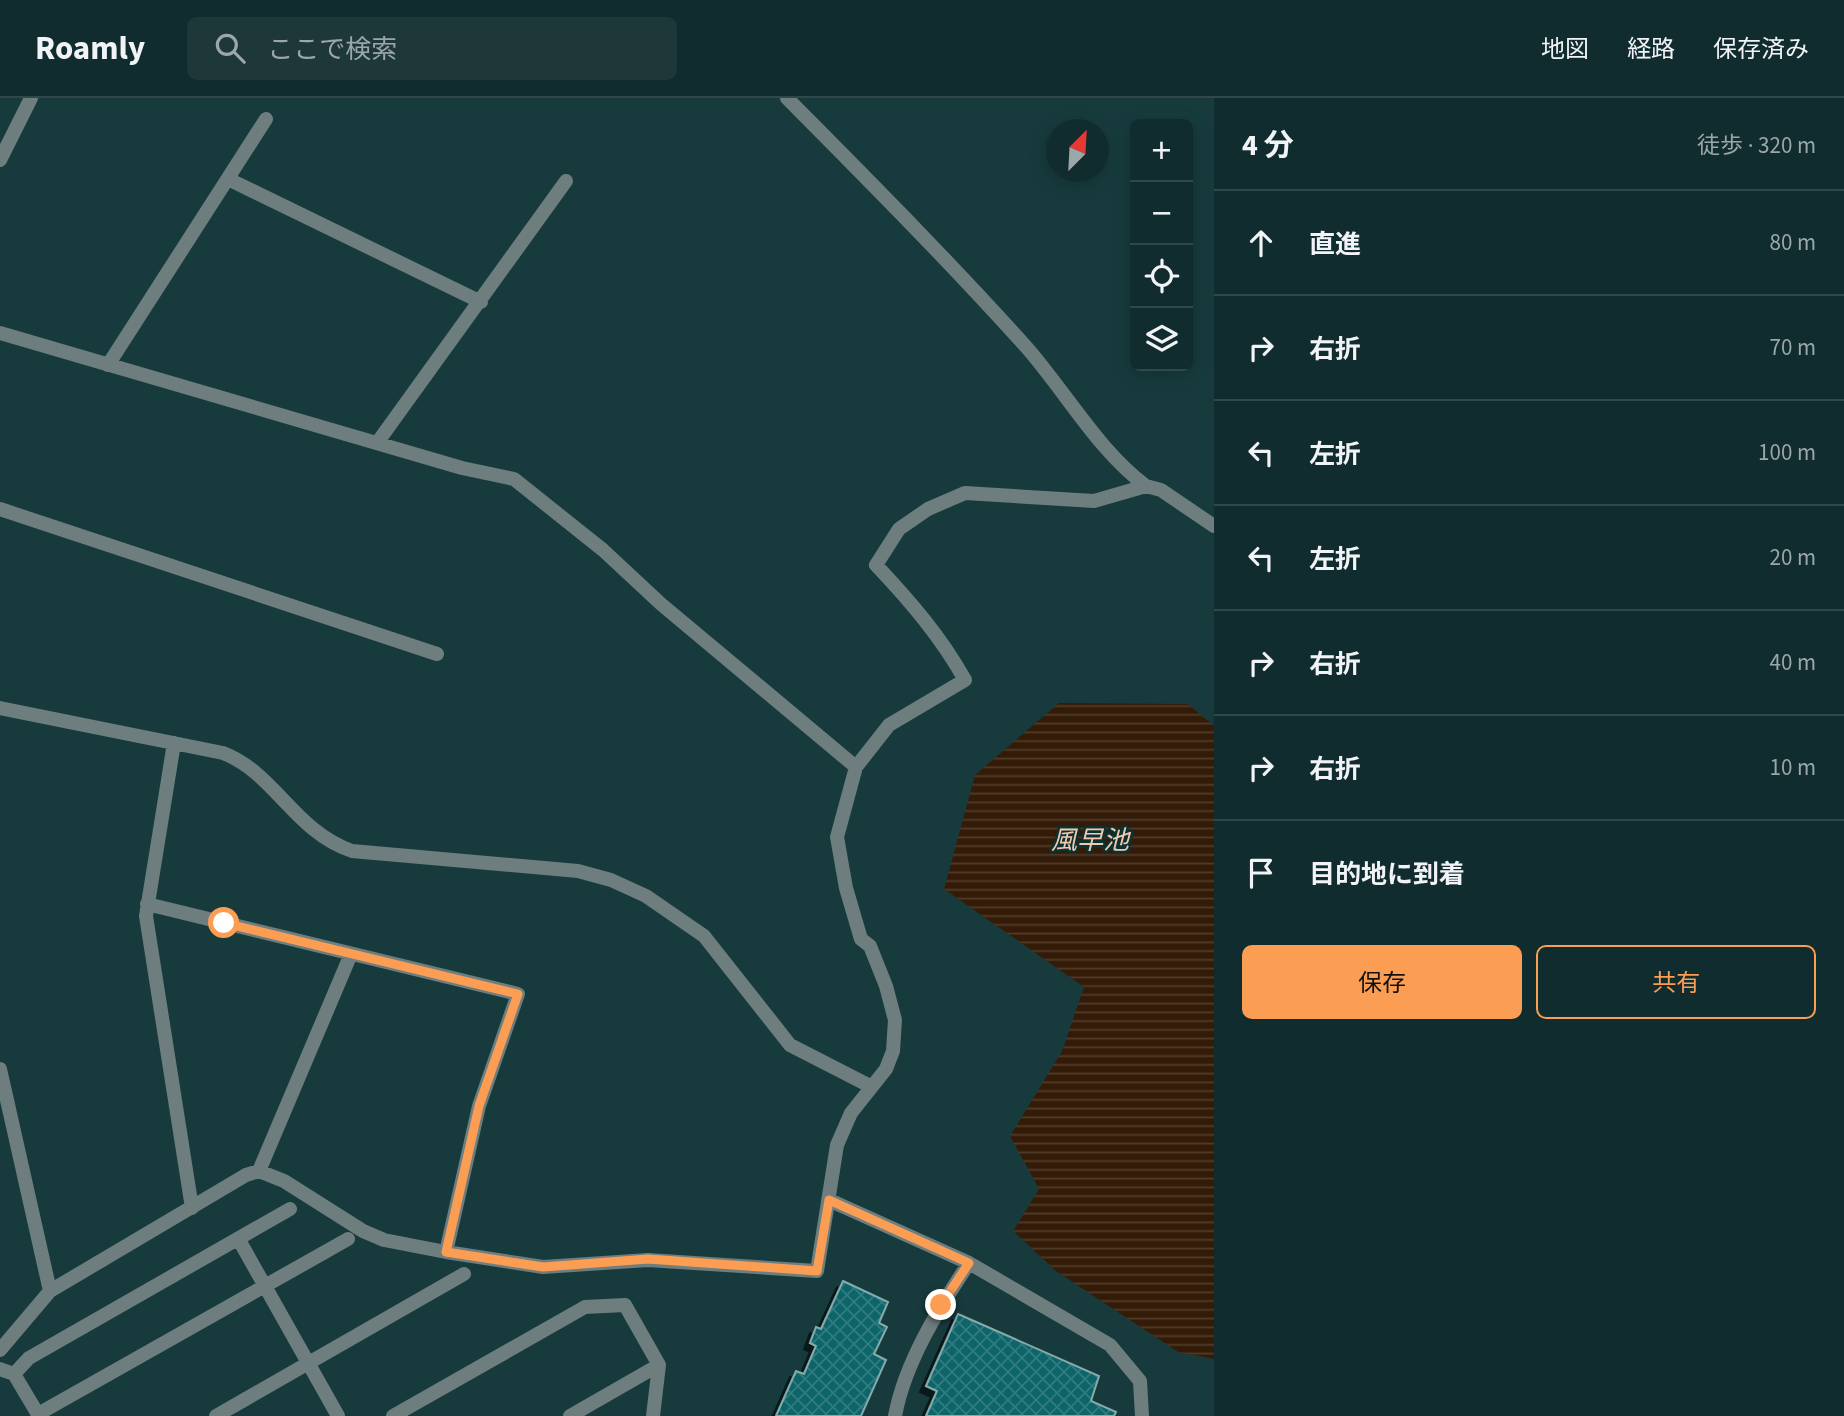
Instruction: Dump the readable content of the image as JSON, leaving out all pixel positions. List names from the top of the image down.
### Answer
{
  "water": ["風早池"],
  "north": "top right",
  "page": {
    "header": "Roamly",
    "search": "ここで検索",
    "nav": ["地図", "経路", "保存済み"],
    "heading": ["4 分", "徒歩 · 320 m"],
    "map_buttons": ["+", "−"],
    "list": [
      ["直進", "80 m"],
      ["右折", "70 m"],
      ["左折", "100 m"],
      ["左折", "20 m"],
      ["右折", "40 m"],
      ["右折", "10 m"],
      "目的地に到着"
    ],
    "buttons": ["保存", "共有"]
  }
}
